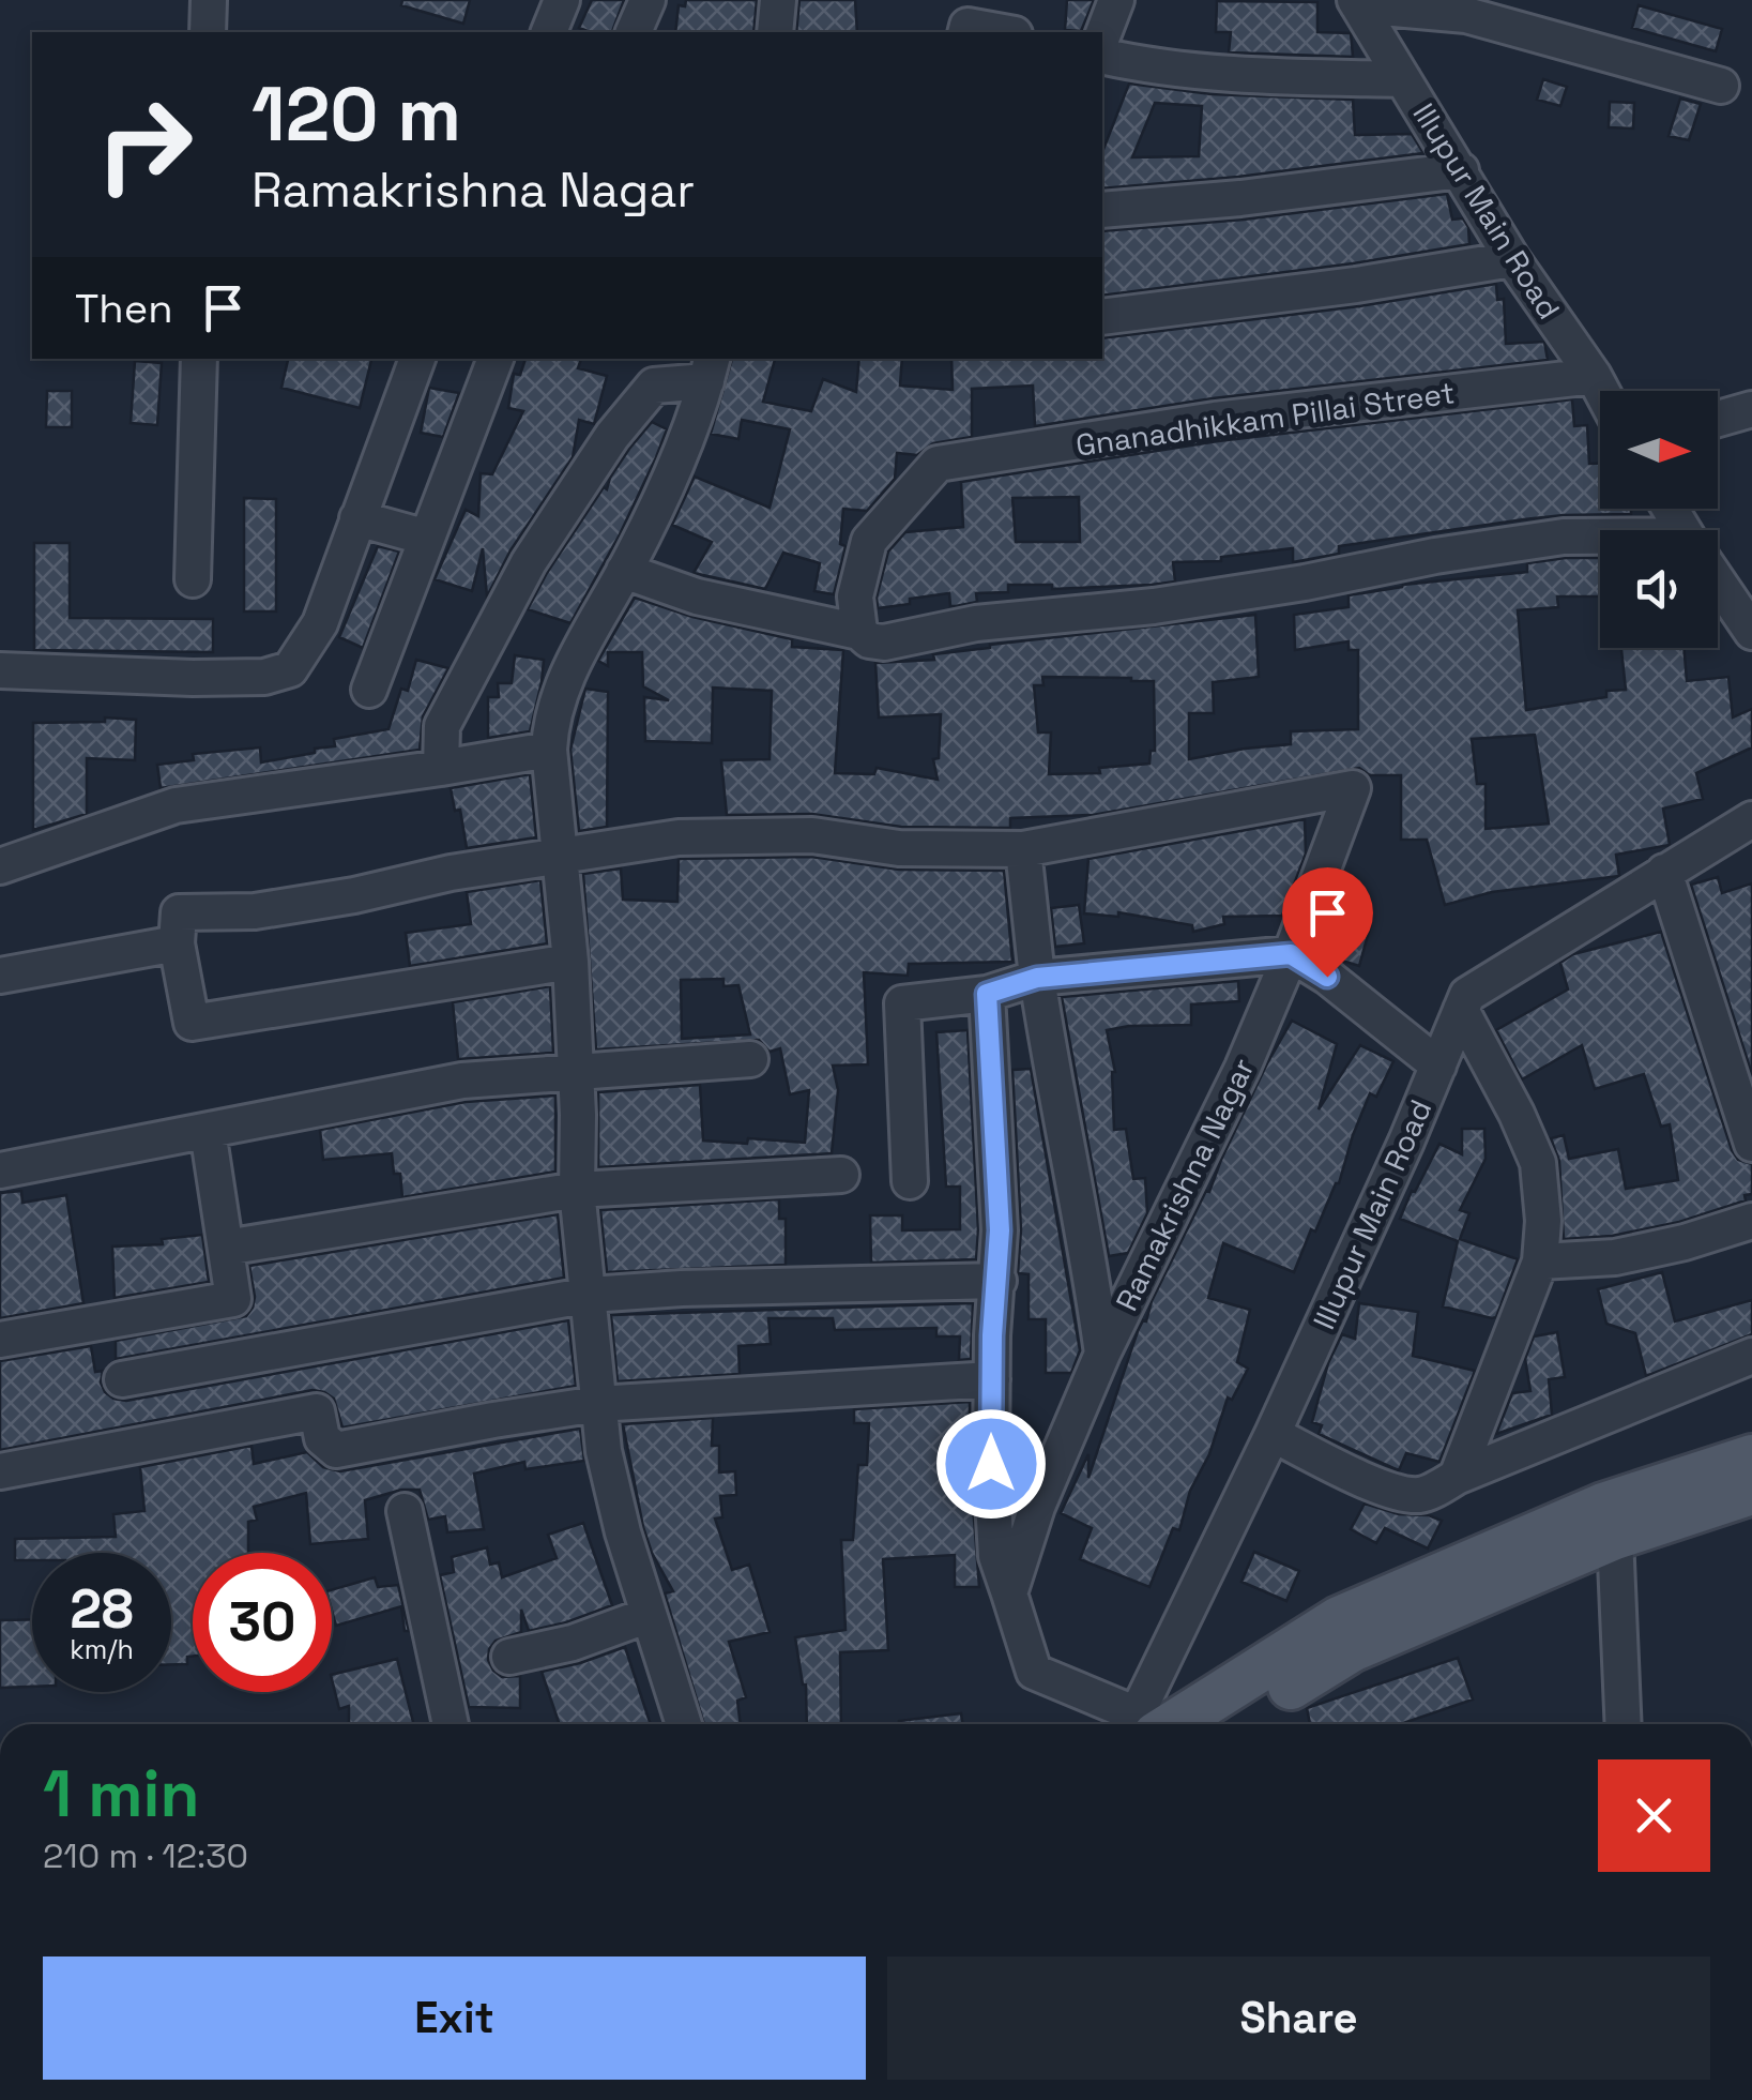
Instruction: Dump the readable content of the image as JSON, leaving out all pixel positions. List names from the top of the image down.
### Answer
{
  "streets": {
    "street": ["Illupur Main Road", "Gnanadhikkam Pillai Street", "Ramakrishna Nagar"]
  },
  "crossings": [
    ["Illupur Main Road", "Gnanadhikkam Pillai Street"]
  ],
  "north": "right",
  "page": {
    "turn": ["120 m", "Ramakrishna Nagar"],
    "then": "Then",
    "speed": "28 km/h",
    "limit": "30",
    "heading": ["1 min", "210 m · 12:30"],
    "buttons": ["Exit", "Share"]
  }
}
